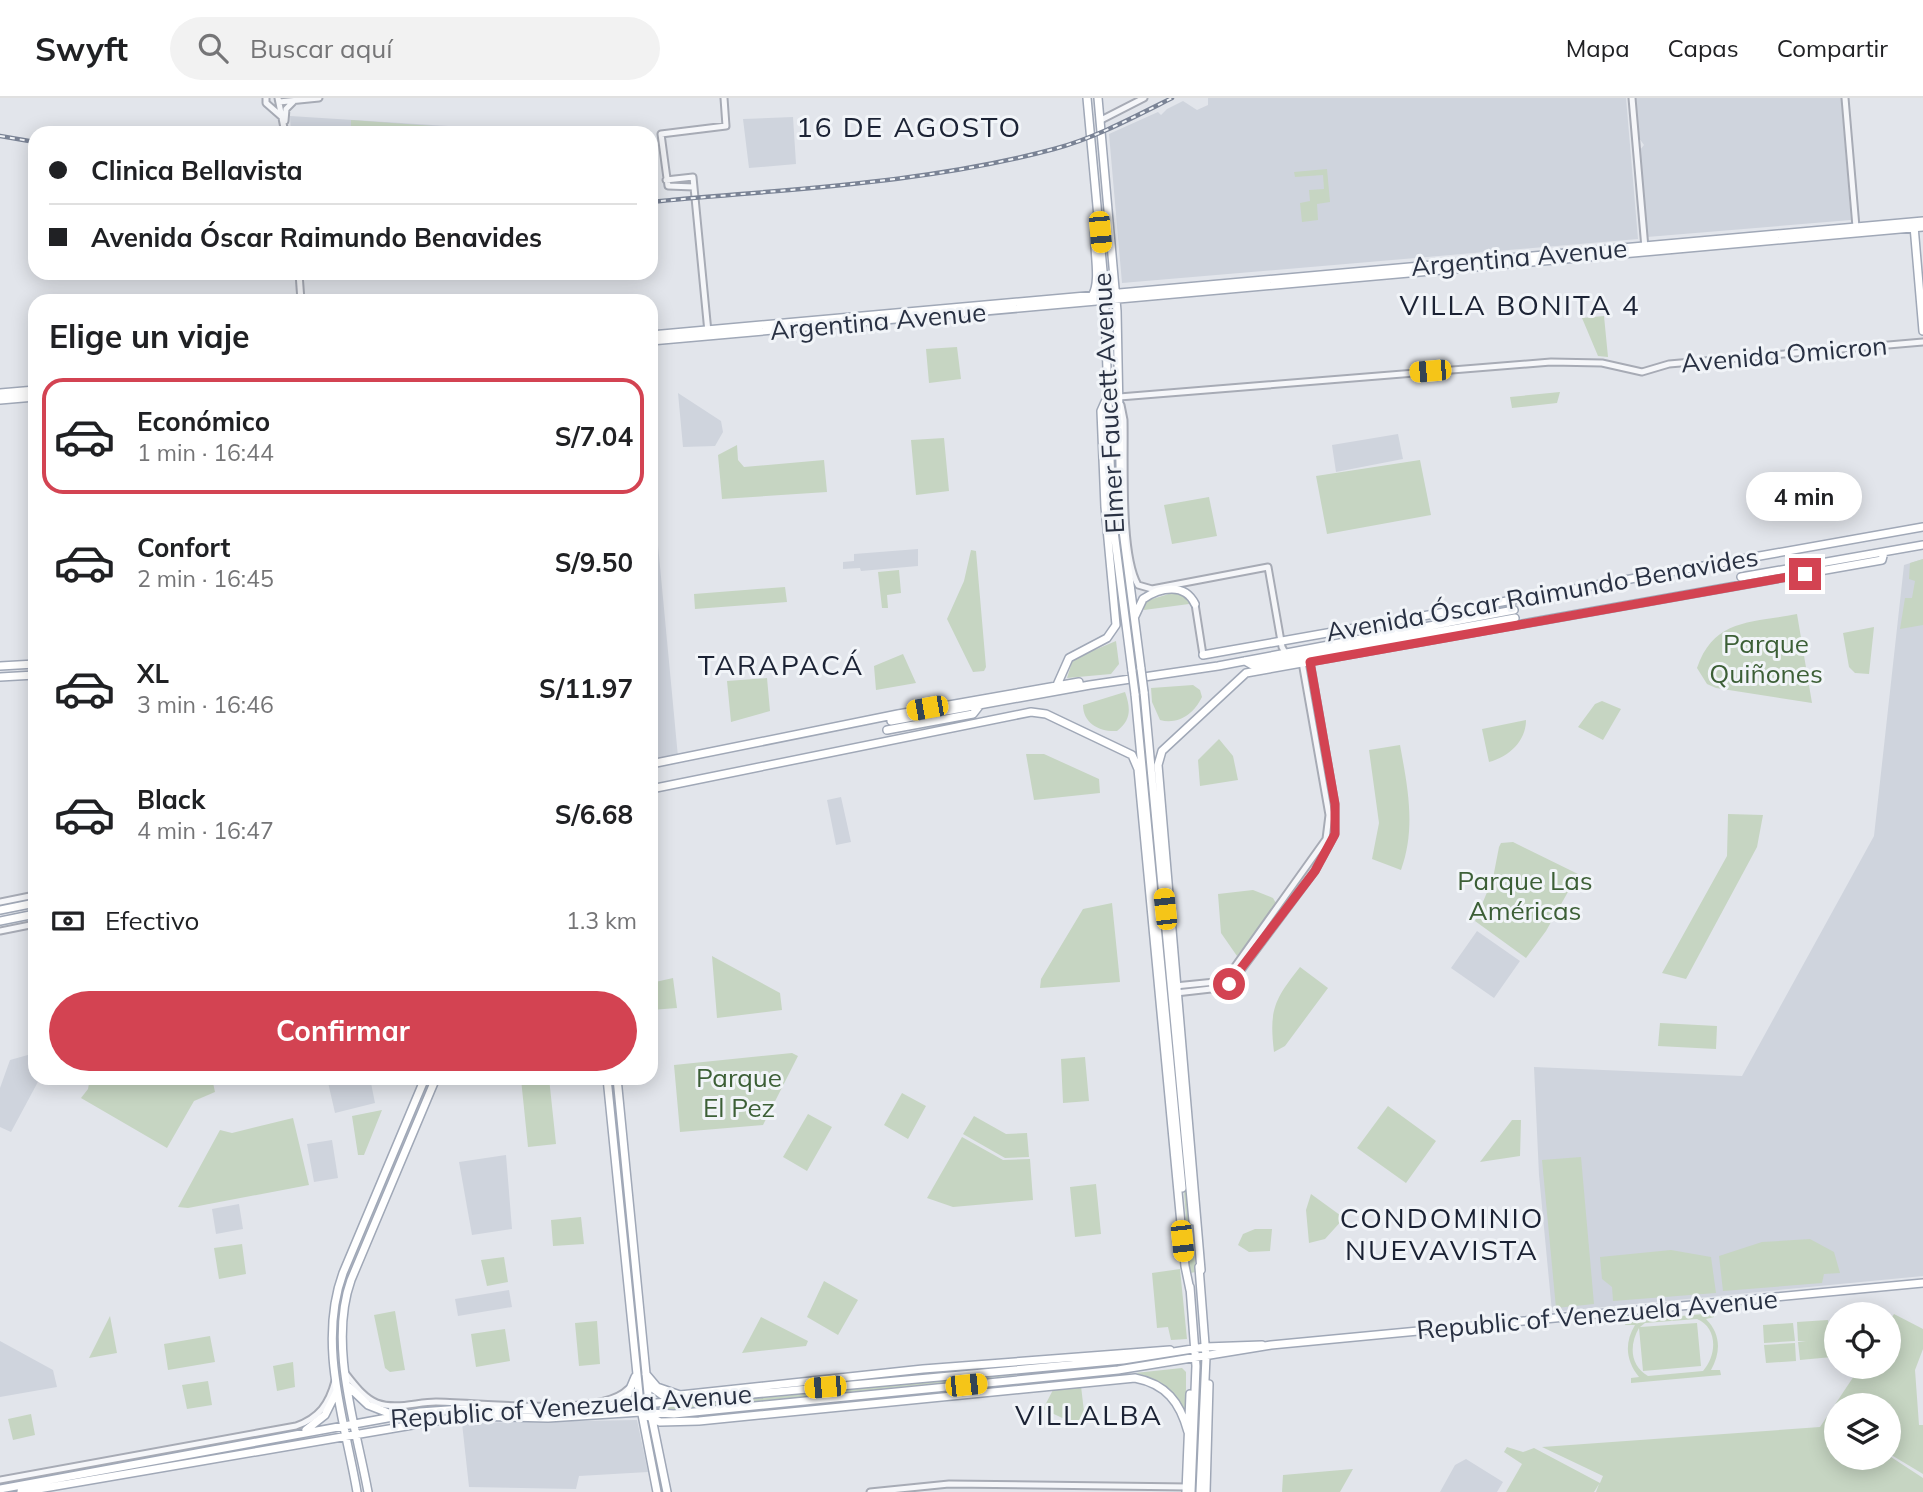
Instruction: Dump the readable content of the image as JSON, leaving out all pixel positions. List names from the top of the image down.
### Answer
{
  "streets": {
    "main road": [
      "Argentina Avenue",
      "Elmer Faucett Avenue",
      "Avenida Óscar Raimundo Benavides",
      "Republic of Venezuela Avenue"
    ],
    "street": ["Avenida Omicron"]
  },
  "crossings": [
    ["Argentina Avenue", "Elmer Faucett Avenue"],
    ["Avenida Omicron", "Elmer Faucett Avenue"]
  ],
  "districts": [
    "16 DE AGOSTO",
    "VILLA BONITA 4",
    "TARAPACÁ",
    "CONDOMINIO NUEVAVISTA",
    "VILLALBA"
  ],
  "parks": ["Parque Quiñones", "Parque Las Américas", "Parque El Pez"],
  "page": {
    "header": "Swyft",
    "search": "Buscar aquí",
    "nav": ["Mapa", "Capas", "Compartir"],
    "banner": ["Clinica Bellavista", "Avenida Óscar Raimundo Benavides"],
    "heading": "Elige un viaje",
    "list": [
      {
        "name": "Económico",
        "note": "1 min · 16:44",
        "value": "S/7.04"
      },
      {
        "name": "Confort",
        "note": "2 min · 16:45",
        "value": "S/9.50"
      },
      {
        "name": "XL",
        "note": "3 min · 16:46",
        "value": "S/11.97"
      },
      {
        "name": "Black",
        "note": "4 min · 16:47",
        "value": "S/6.68"
      }
    ],
    "bubble": "4 min",
    "pay": ["Efectivo", "1.3 km"],
    "buttons": "Confirmar"
  }
}
